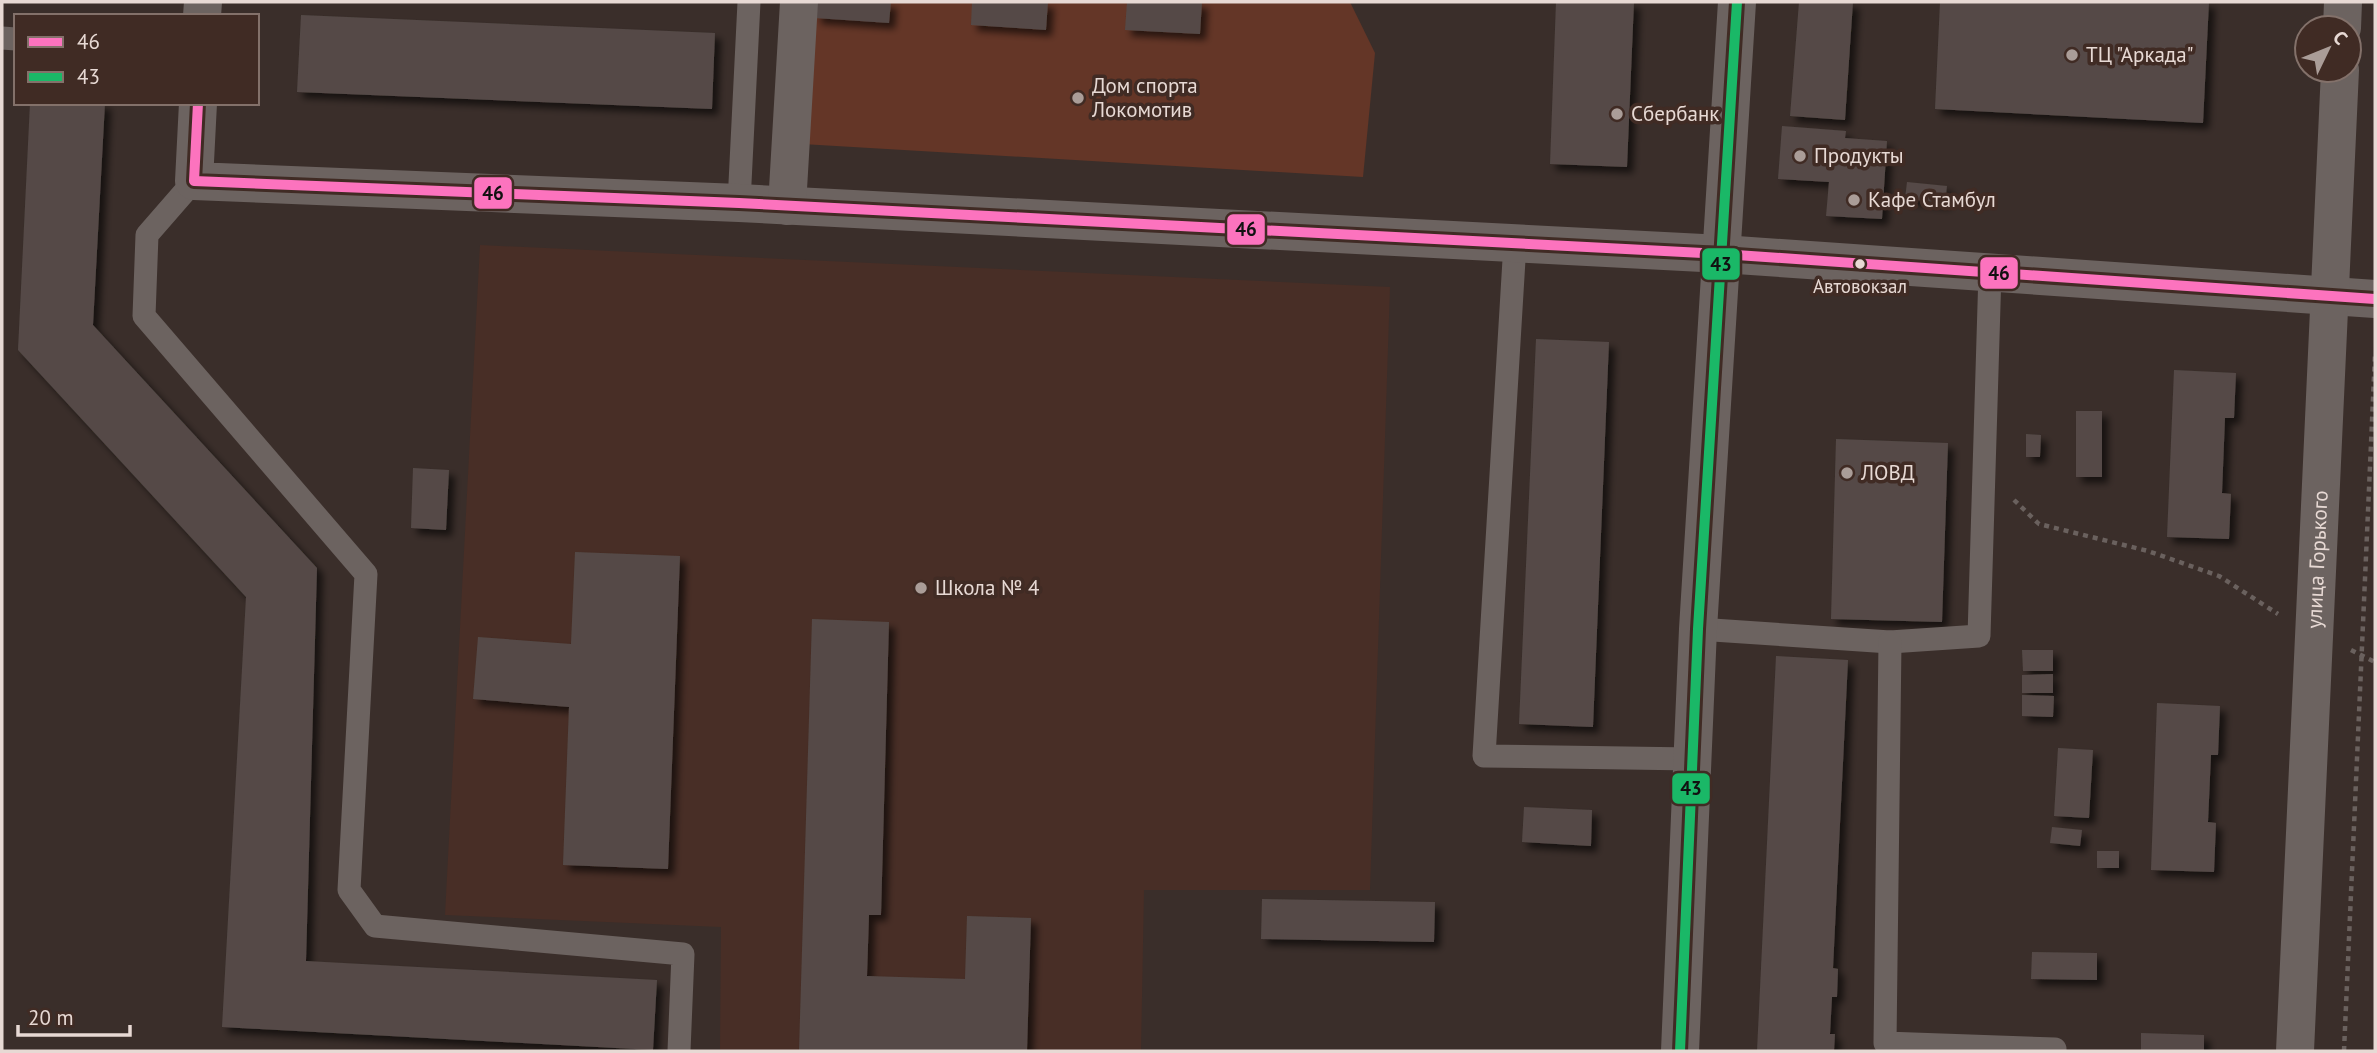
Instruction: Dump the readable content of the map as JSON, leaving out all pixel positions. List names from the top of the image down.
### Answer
{
  "streets": {
    "street": ["улица Горького"]
  },
  "places": [
    "ТЦ \"Аркада\"",
    "Дом спорта Локомотив",
    "Сбербанк",
    "Продукты",
    "Кафе Стамбул",
    "Автовокзал",
    "ЛОВД",
    "Школа № 4"
  ],
  "lines": ["transit line 43", "transit line 46"],
  "legend": ["46", "43"],
  "scale_bar": "20 m",
  "north": "top right"
}
